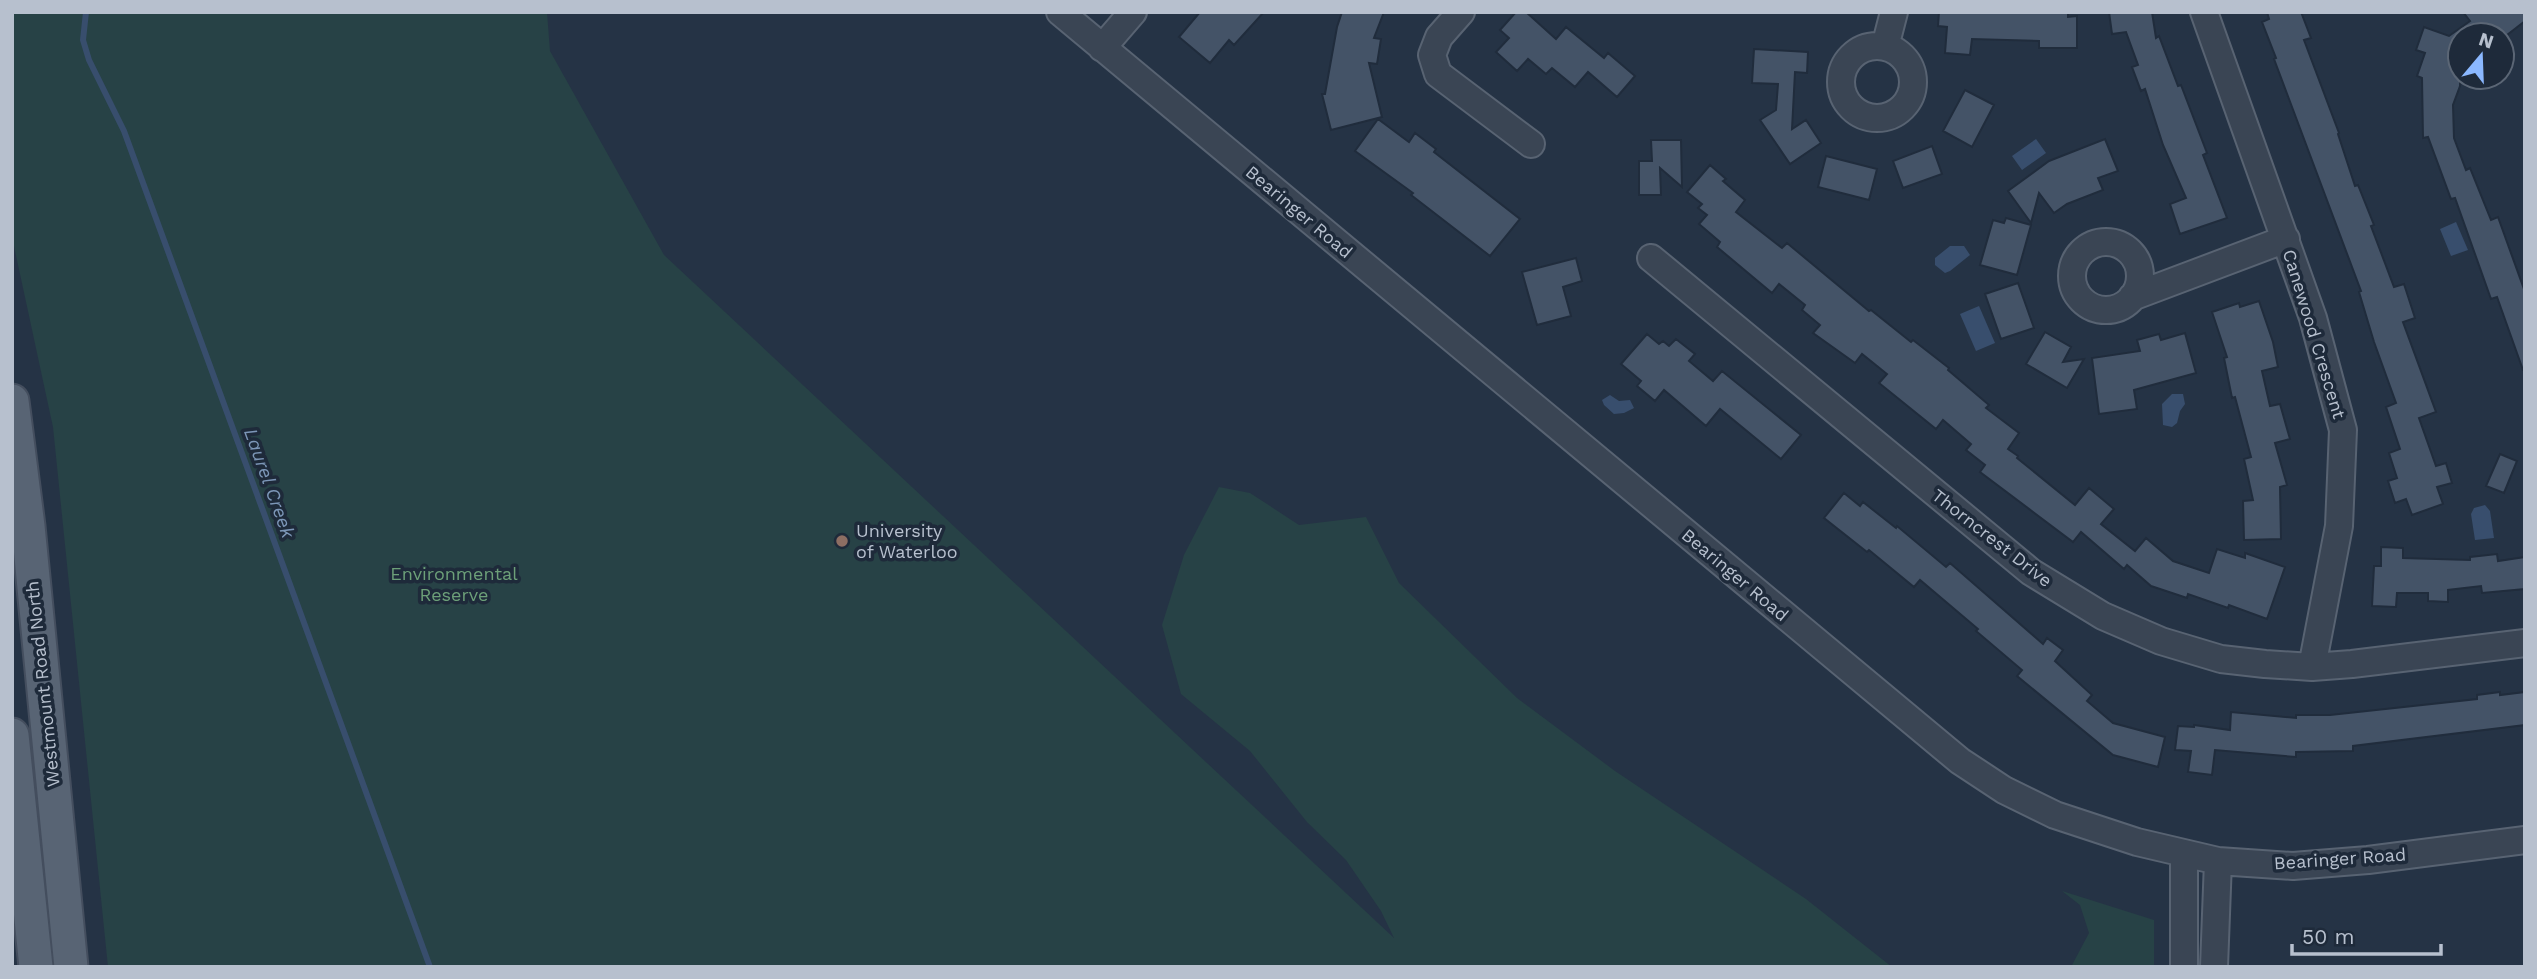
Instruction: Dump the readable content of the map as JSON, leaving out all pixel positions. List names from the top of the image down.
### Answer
{
  "streets": {
    "main road": ["Westmount Road North"],
    "street": ["Bearinger Road", "Canewood Crescent", "Thorncrest Drive"]
  },
  "crossings": [
    ["Canewood Crescent", "Thorncrest Drive"]
  ],
  "water": ["Laurel Creek"],
  "parks": ["Environmental Reserve"],
  "places": ["University of Waterloo"],
  "scale_bar": "50 m",
  "north": "top"
}
